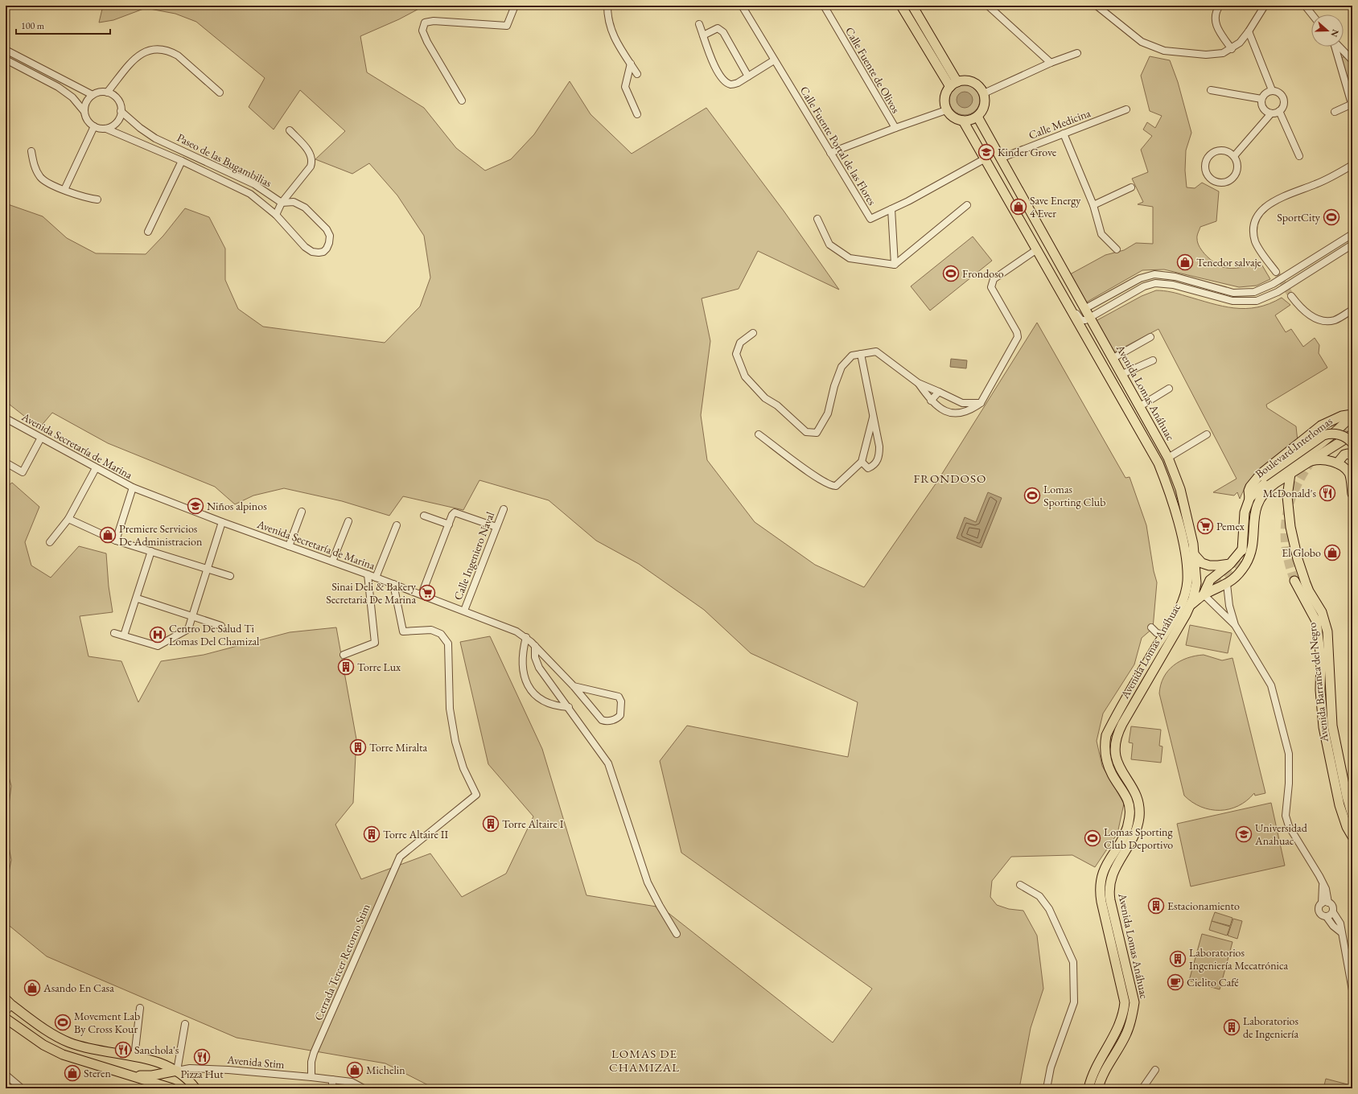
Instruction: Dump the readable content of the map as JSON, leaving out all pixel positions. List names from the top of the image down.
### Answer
{
  "streets": {
    "main road": ["Avenida Lomas Anáhuac", "Boulevard Interlomas", "Avenida Barranca del Negro"],
    "street": [
      "Calle Fuente de Olivos",
      "Calle Medicina",
      "Calle Fuente Portal de las Flores",
      "Paseo de las Bugambilias",
      "Avenida Secretaría de Marina",
      "Calle Ingeniero Naval",
      "Cerrada Tercer Retorno Stim",
      "Avenida Stim"
    ]
  },
  "crossings": [
    ["Calle Medicina", "Avenida Lomas Anáhuac"],
    ["Calle Fuente Portal de las Flores", "Avenida Lomas Anáhuac"],
    ["Avenida Lomas Anáhuac", "Boulevard Interlomas"],
    ["Avenida Secretaría de Marina", "Calle Ingeniero Naval"],
    ["Avenida Secretaría de Marina", "Cerrada Tercer Retorno Stim"],
    ["Boulevard Interlomas", "Avenida Barranca del Negro"],
    ["Cerrada Tercer Retorno Stim", "Avenida Stim"]
  ],
  "districts": ["FRONDOSO", "LOMAS DE CHAMIZAL"],
  "places": {
    "school or university": ["Kinder Grove", "Niños alpinos", "Universidad Anahuac"],
    "shop": [
      "Save Energy 4 Ever",
      "Tenedor salvaje",
      "Premiere Servicios De Administracion",
      "El Globo",
      "Asando En Casa",
      "Michelin",
      "Steren"
    ],
    "sports": [
      "SportCity",
      "Frondoso",
      "Lomas Sporting Club",
      "Lomas Sporting Club Deportivo",
      "Movement Lab By Cross Kour"
    ],
    "restaurant": ["McDonald's", "Sanchola's", "Pizza Hut"],
    "supermarket": ["Pemex", "Sinai Deli & Bakery Secretaria De Marina"],
    "hospital": ["Centro De Salud Ti Lomas Del Chamizal"],
    "building": [
      "Torre Lux",
      "Torre Miralta",
      "Torre Altaire I",
      "Torre Altaire II",
      "Estacionamiento",
      "Laboratorios Ingeniería Mecatrónica",
      "Laboratorios de Ingeniería"
    ],
    "cafe": ["Cielito Café"]
  },
  "scale_bar": "100 m",
  "north": "right"
}
